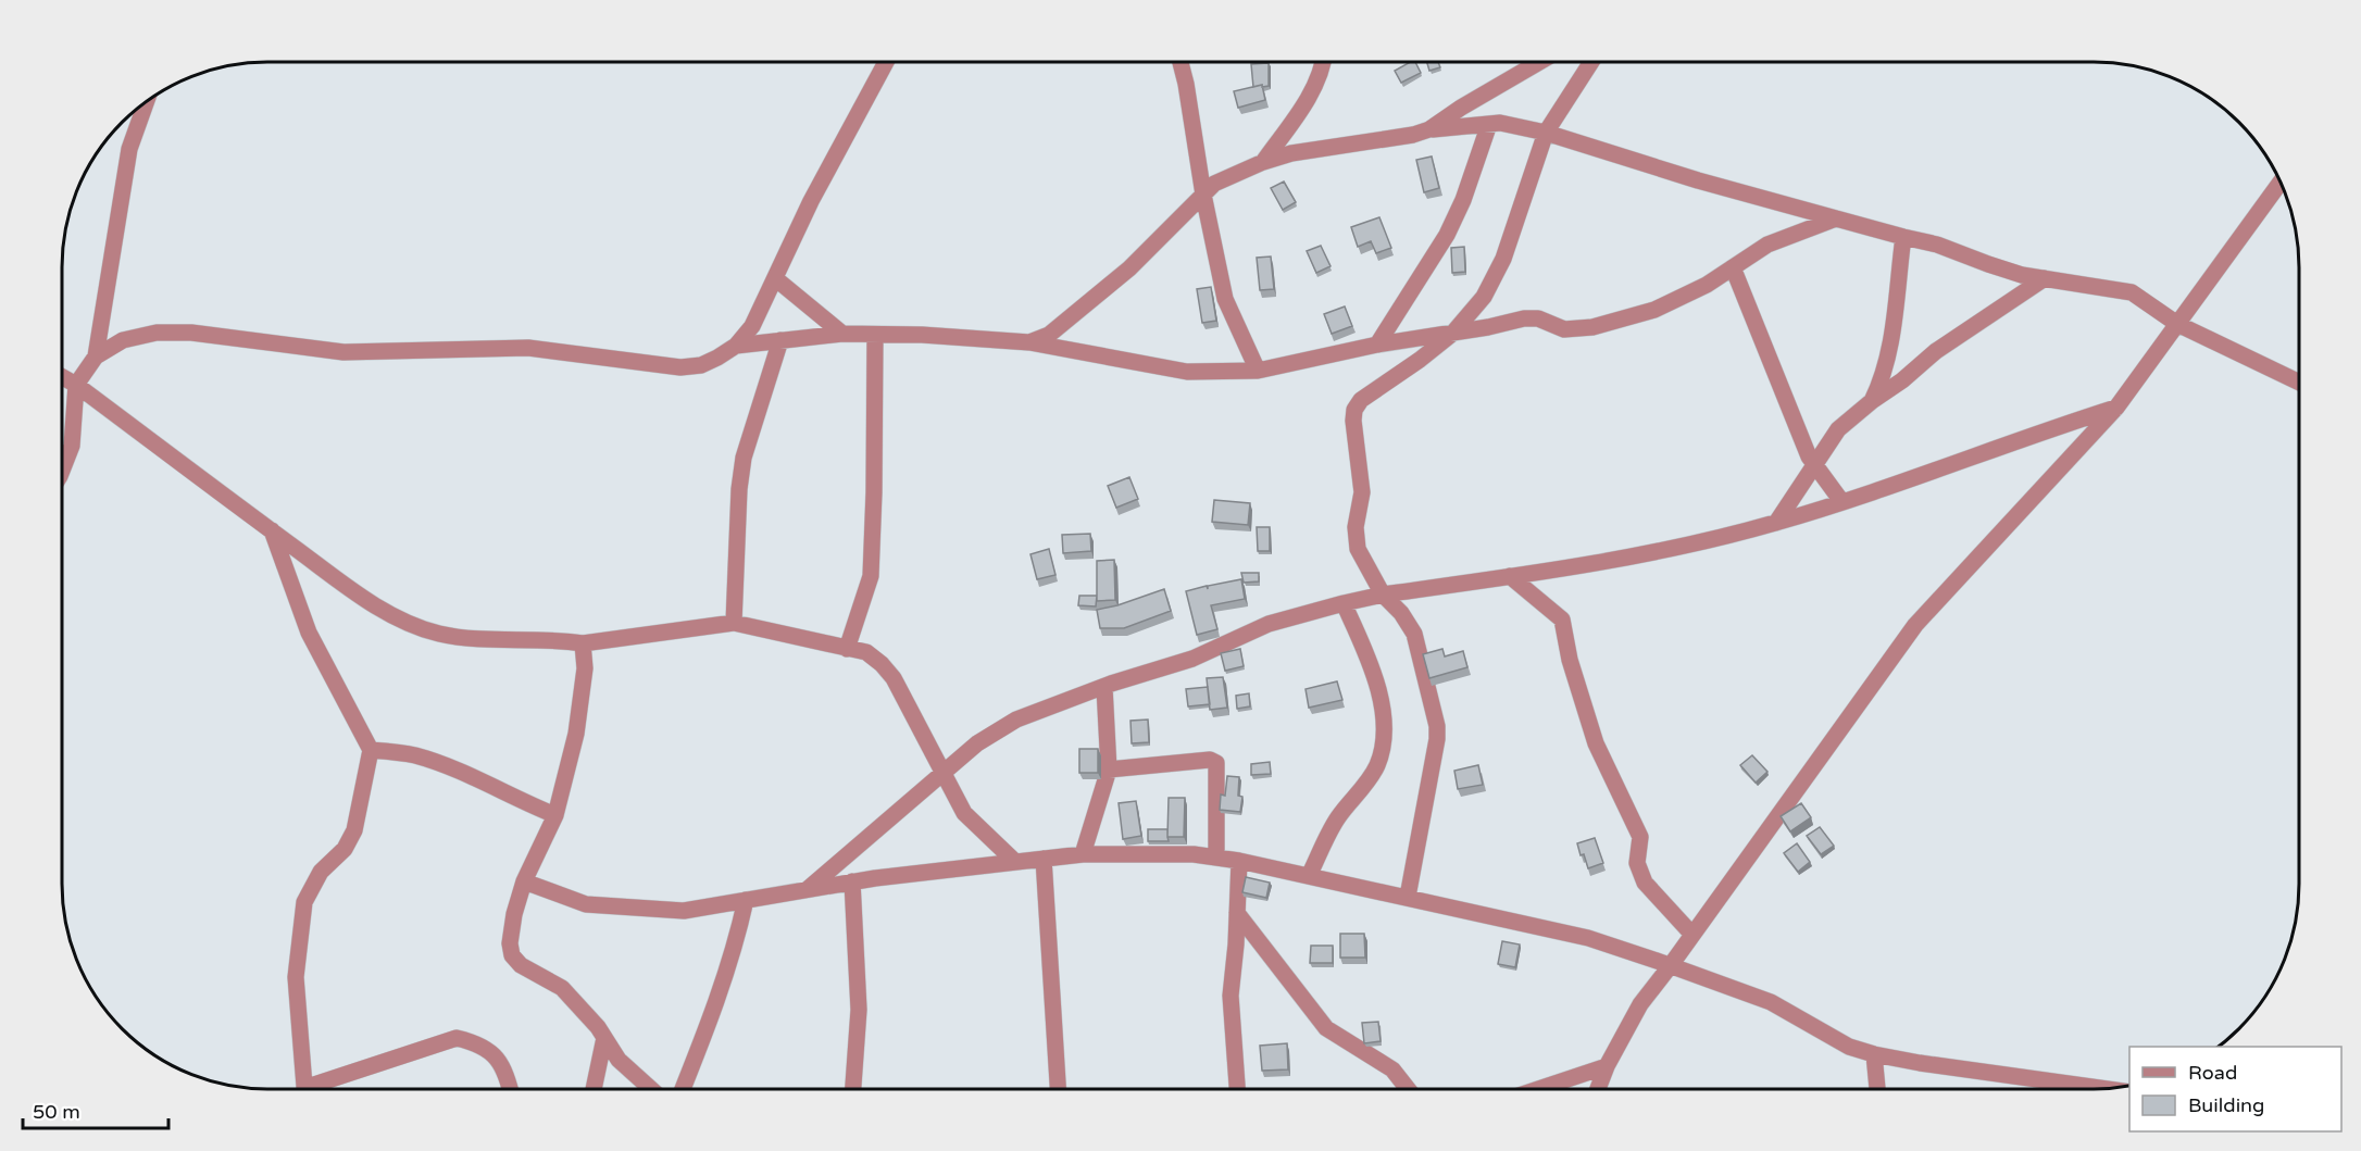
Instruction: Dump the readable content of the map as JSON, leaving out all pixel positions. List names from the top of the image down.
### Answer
{
  "legend": ["Road", "Building"],
  "scale_bar": "50 m"
}
